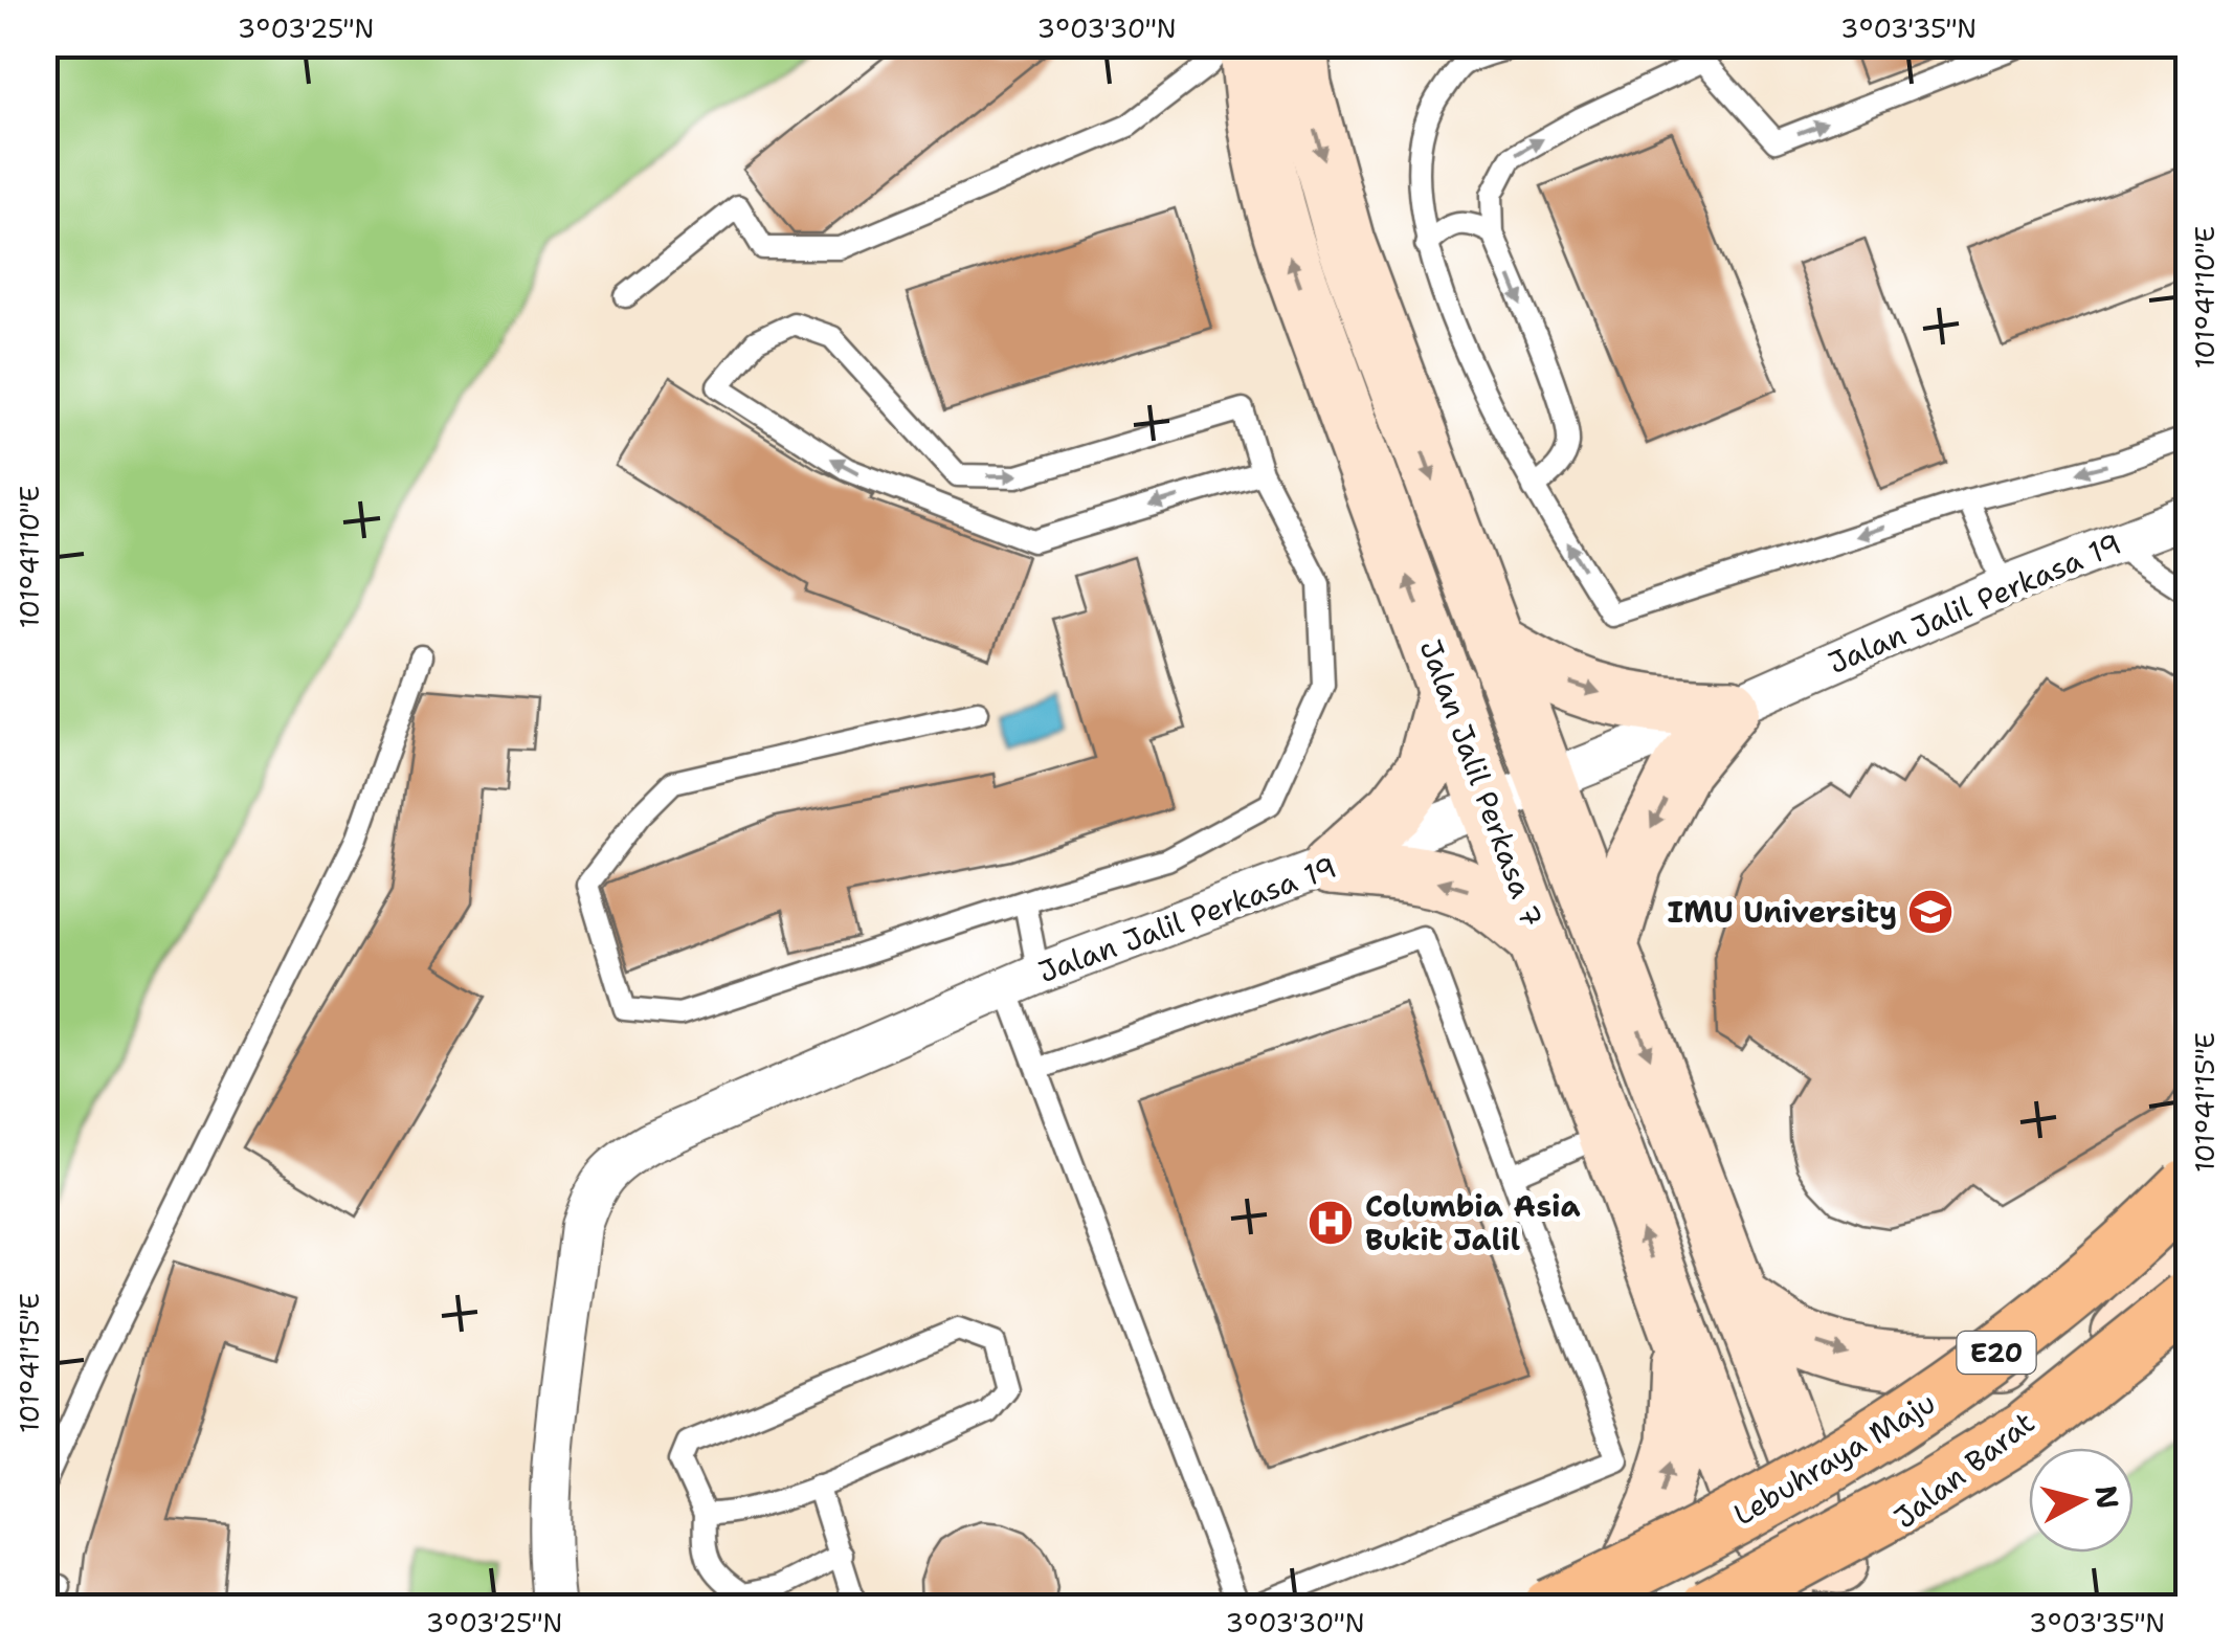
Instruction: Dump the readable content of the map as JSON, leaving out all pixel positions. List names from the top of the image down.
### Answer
{
  "streets": {
    "highway": ["E20", "Lebuhraya Maju"],
    "street": ["Jalan Jalil Perkasa 19", "Jalan Jalil Perkasa 7", "Jalan Barat"]
  },
  "crossings": [
    ["Jalan Jalil Perkasa 19", "Jalan Jalil Perkasa 7"],
    ["Jalan Jalil Perkasa 7", "Jalan Barat"]
  ],
  "places": {
    "school or university": ["IMU University"],
    "hospital": ["Columbia Asia Bukit Jalil"]
  },
  "north": "right",
  "coordinates": [
    "3°03'25\"N",
    "3°03'30\"N",
    "3°03'35\"N",
    "101°41'10\"E",
    "101°41'15\"E"
  ]
}
